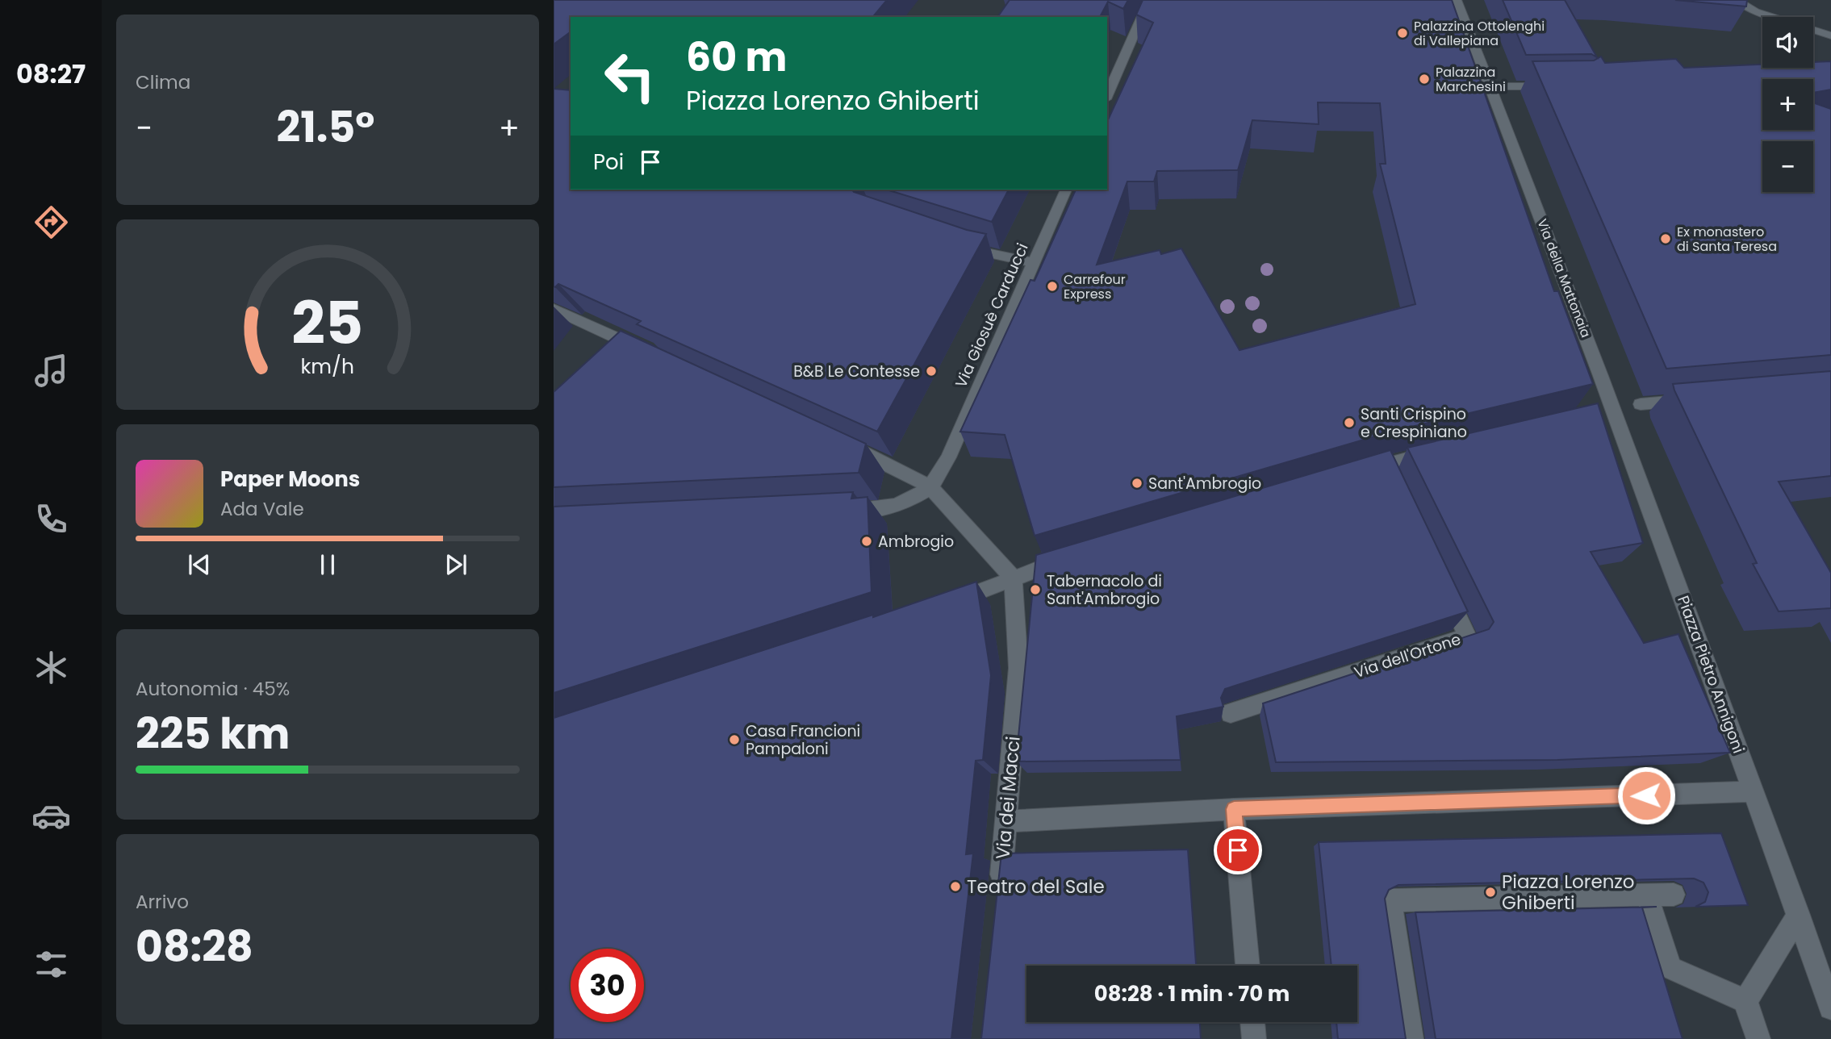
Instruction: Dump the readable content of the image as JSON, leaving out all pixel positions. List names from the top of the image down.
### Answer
{
  "streets": {
    "street": [
      "Via della Mattonaia",
      "Via Giosuè Carducci",
      "Via dell'Ortone",
      "Piazza Pietro Annigoni",
      "Via dei Macci"
    ]
  },
  "crossings": [
    ["Via della Mattonaia", "Piazza Pietro Annigoni"]
  ],
  "places": [
    "Palazzina Ottolenghi di Vallepiana",
    "Palazzina Marchesini",
    "Ex monastero di Santa Teresa",
    "Carrefour Express",
    "B&B Le Contesse",
    "Santi Crispino e Crespiniano",
    "Sant'Ambrogio",
    "Ambrogio",
    "Tabernacolo di Sant'Ambrogio",
    "Casa Francioni Pampaloni",
    "Teatro del Sale",
    "Piazza Lorenzo Ghiberti"
  ],
  "page": {
    "tabs": "08:27",
    "tile": [
      "Clima",
      ["Autonomia · 45%", "225 km"],
      ["Arrivo", "08:28"]
    ],
    "map_buttons": ["+", "−"],
    "turn": ["60 m", "Piazza Lorenzo Ghiberti"],
    "heat": ["−", "21.5°", "+"],
    "then": "Poi",
    "song": ["Paper Moons", "Ada Vale"],
    "limit": "30",
    "trip": "08:28 · 1 min · 70 m",
    "gauge": ["25", "km/h"]
  }
}
